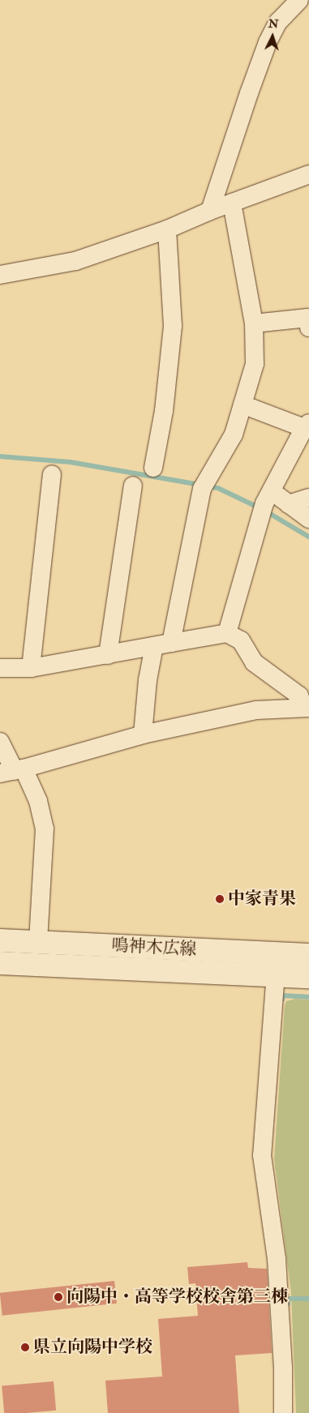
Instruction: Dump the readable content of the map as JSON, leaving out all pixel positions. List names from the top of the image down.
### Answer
{
  "streets": {
    "main road": ["鳴神木広線"]
  },
  "places": ["中家青果", "向陽中・高等学校校舎第三棟", "県立向陽中学校"],
  "north": "top"
}
